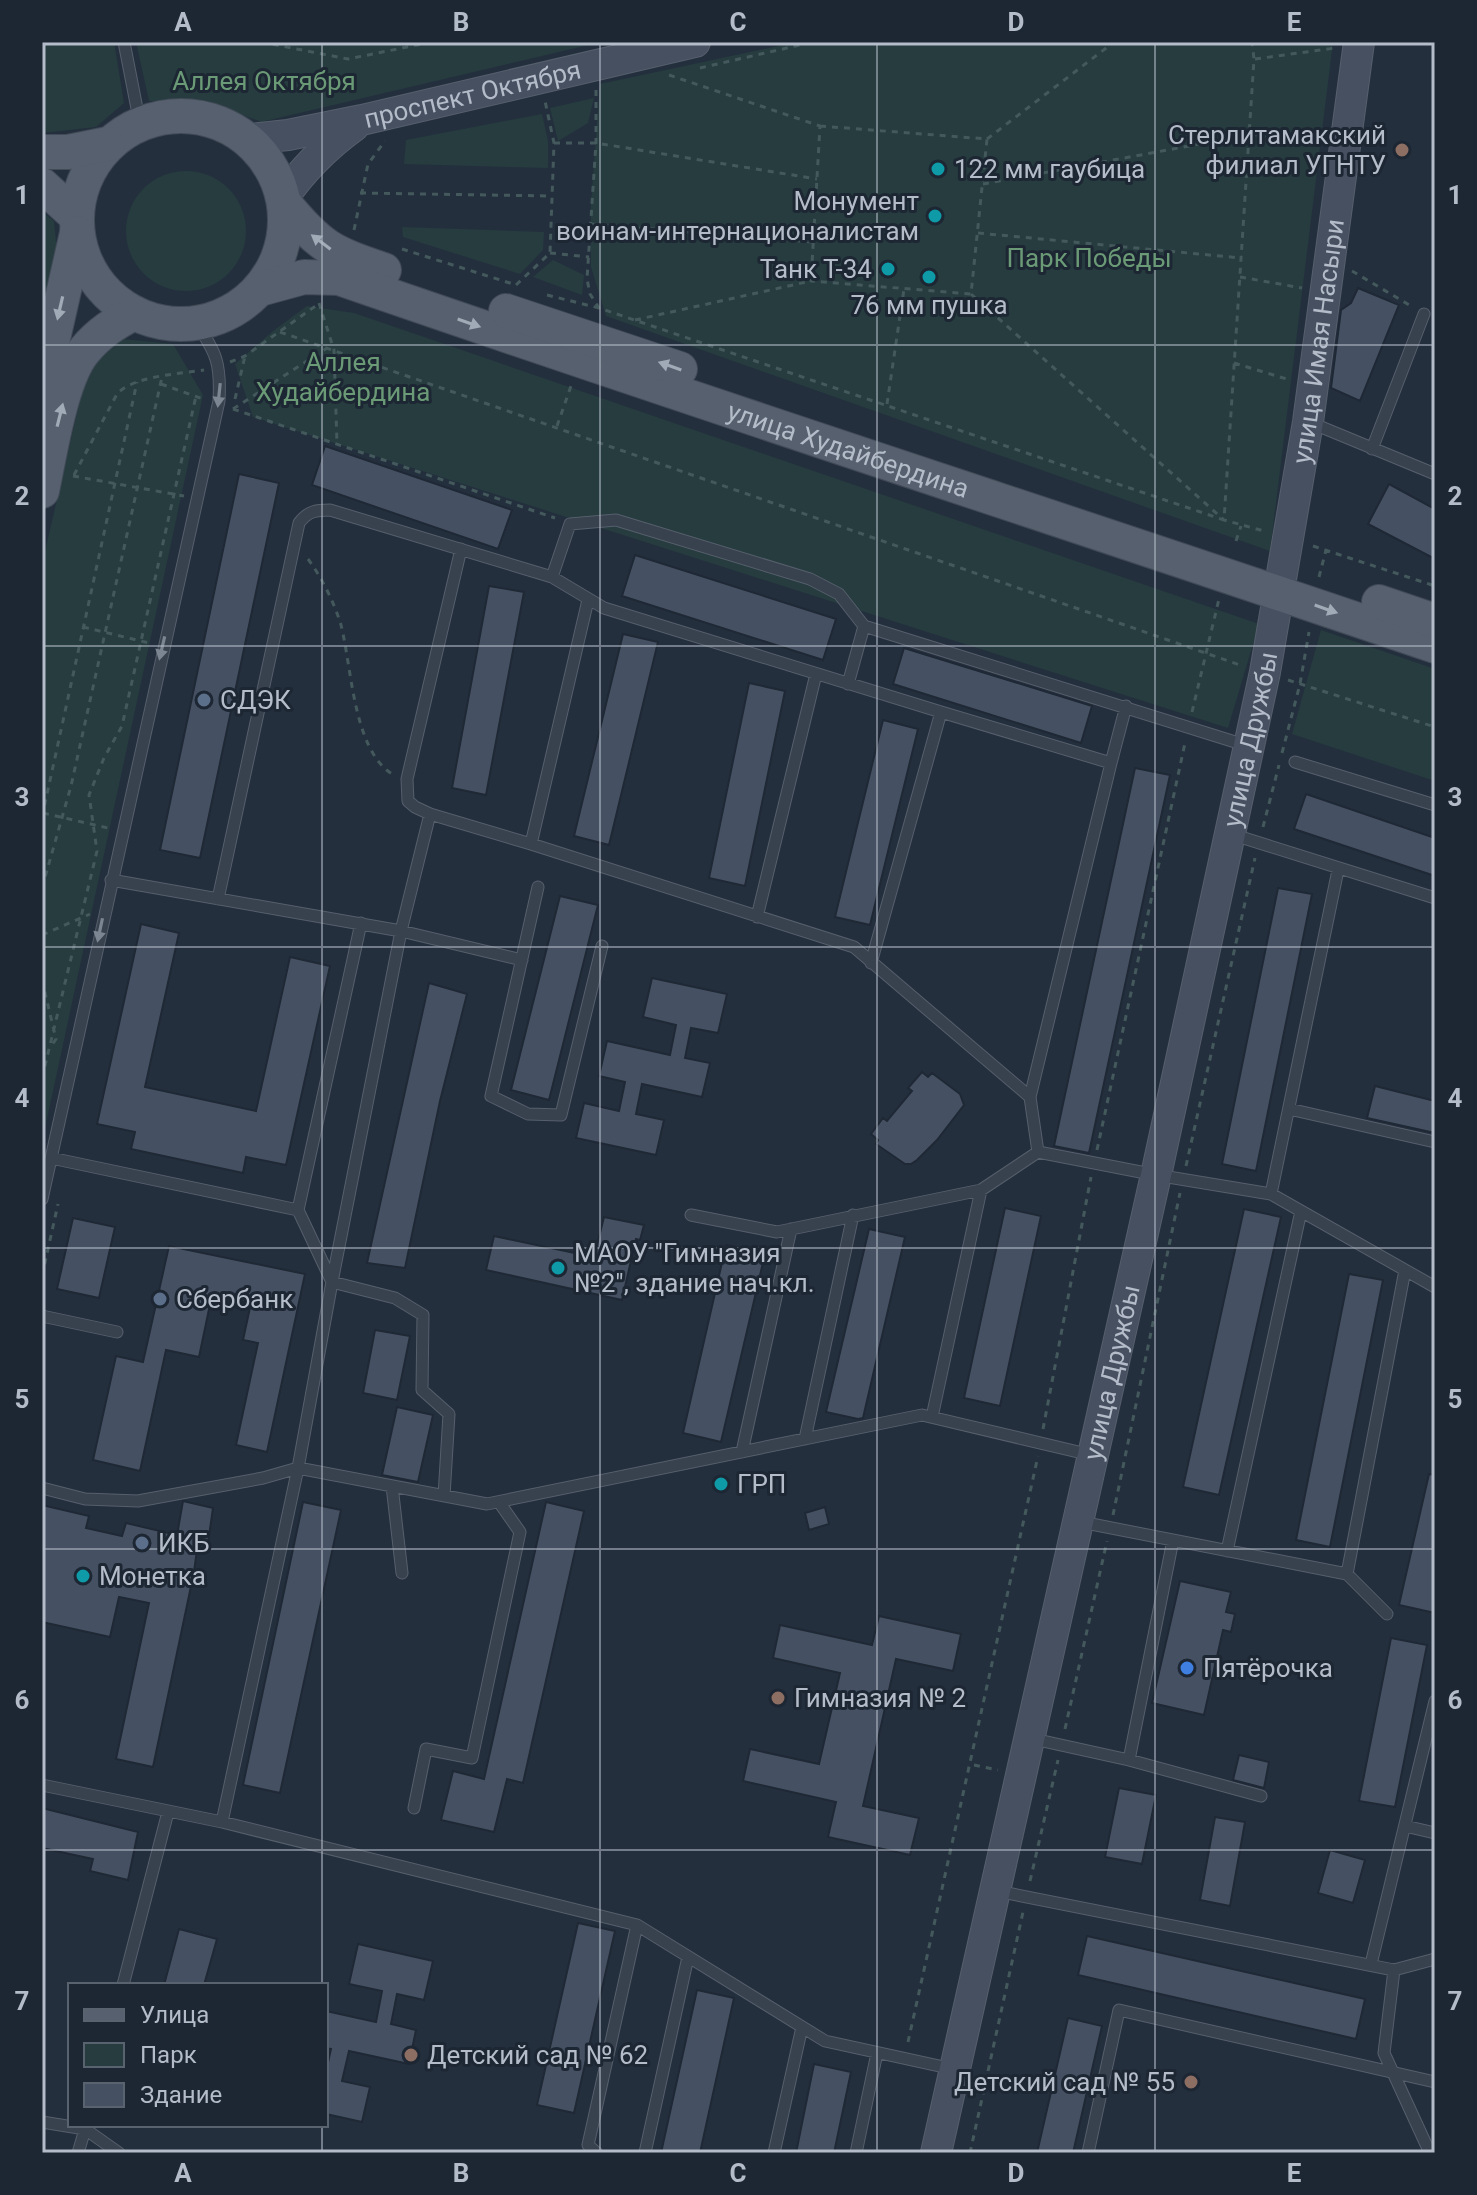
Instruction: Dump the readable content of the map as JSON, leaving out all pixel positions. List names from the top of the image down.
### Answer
{
  "streets": {
    "main road": [
      "проспект Октября",
      "улица Имая Насыри",
      "улица Худайбердина",
      "улица Дружбы"
    ]
  },
  "crossings": [
    ["проспект Октября", "улица Худайбердина"],
    ["улица Имая Насыри", "улица Худайбердина"],
    ["улица Имая Насыри", "улица Дружбы"],
    ["улица Худайбердина", "улица Дружбы"]
  ],
  "parks": ["Аллея Октября", "Парк Победы", "Аллея Худайбердина"],
  "places": [
    "Стерлитамакский филиал УГНТУ",
    "122 мм гаубица",
    "Монумент воинам-интернационалистам",
    "Танк Т-34",
    "76 мм пушка",
    "СДЭК",
    "МАОУ \"Гимназия №2\", здание нач.кл.",
    "Сбербанк",
    "ГРП",
    "ИКБ",
    "Монетка",
    "Пятёрочка",
    "Гимназия № 2",
    "Детский сад № 62",
    "Детский сад № 55"
  ],
  "legend": ["Улица", "Парк", "Здание"],
  "grid": {
    "columns": [
      "A",
      "B",
      "C",
      "D",
      "E"
    ],
    "rows": [
      "1",
      "2",
      "3",
      "4",
      "5",
      "6",
      "7"
    ]
  }
}
